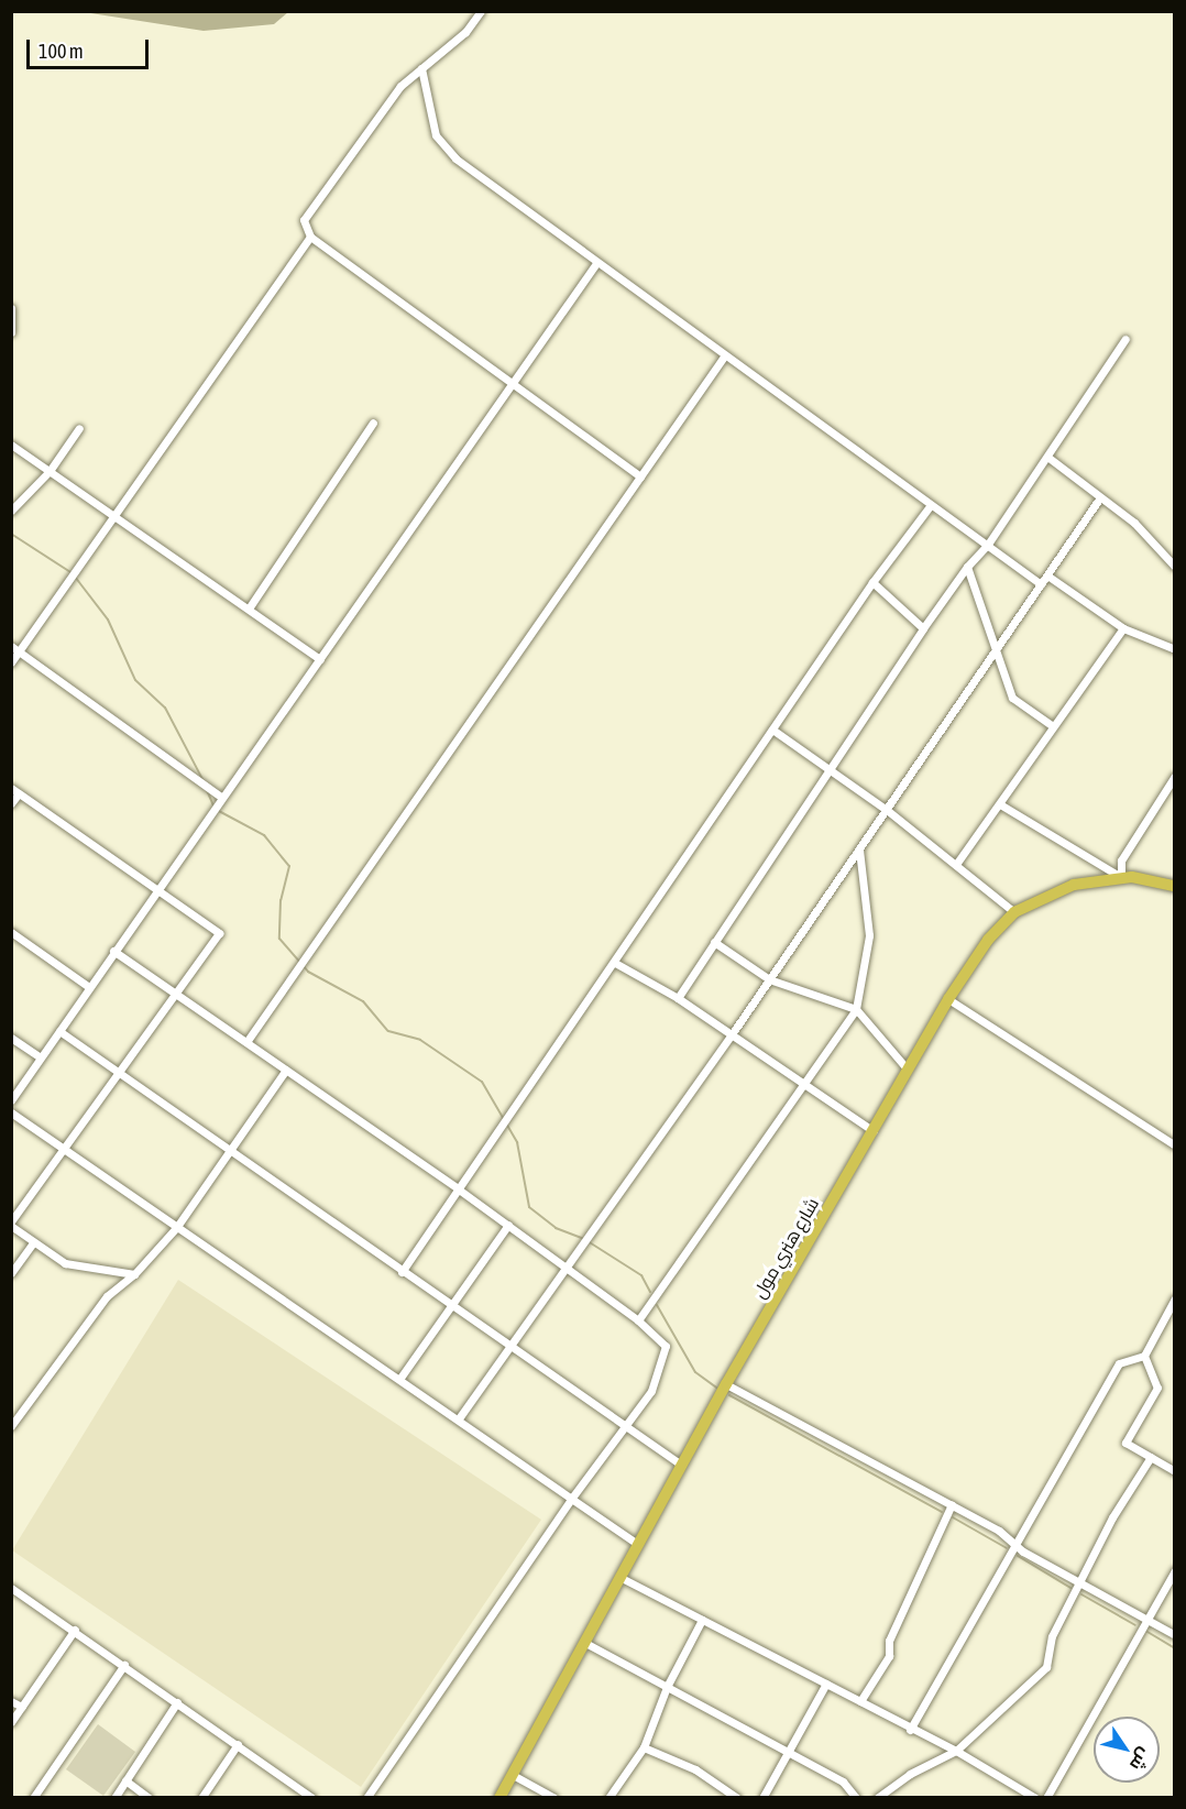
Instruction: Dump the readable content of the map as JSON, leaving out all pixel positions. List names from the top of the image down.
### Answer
{
  "streets": {
    "highway": ["شارع هنري مول"]
  },
  "scale_bar": "100 m",
  "north": "bottom right"
}
